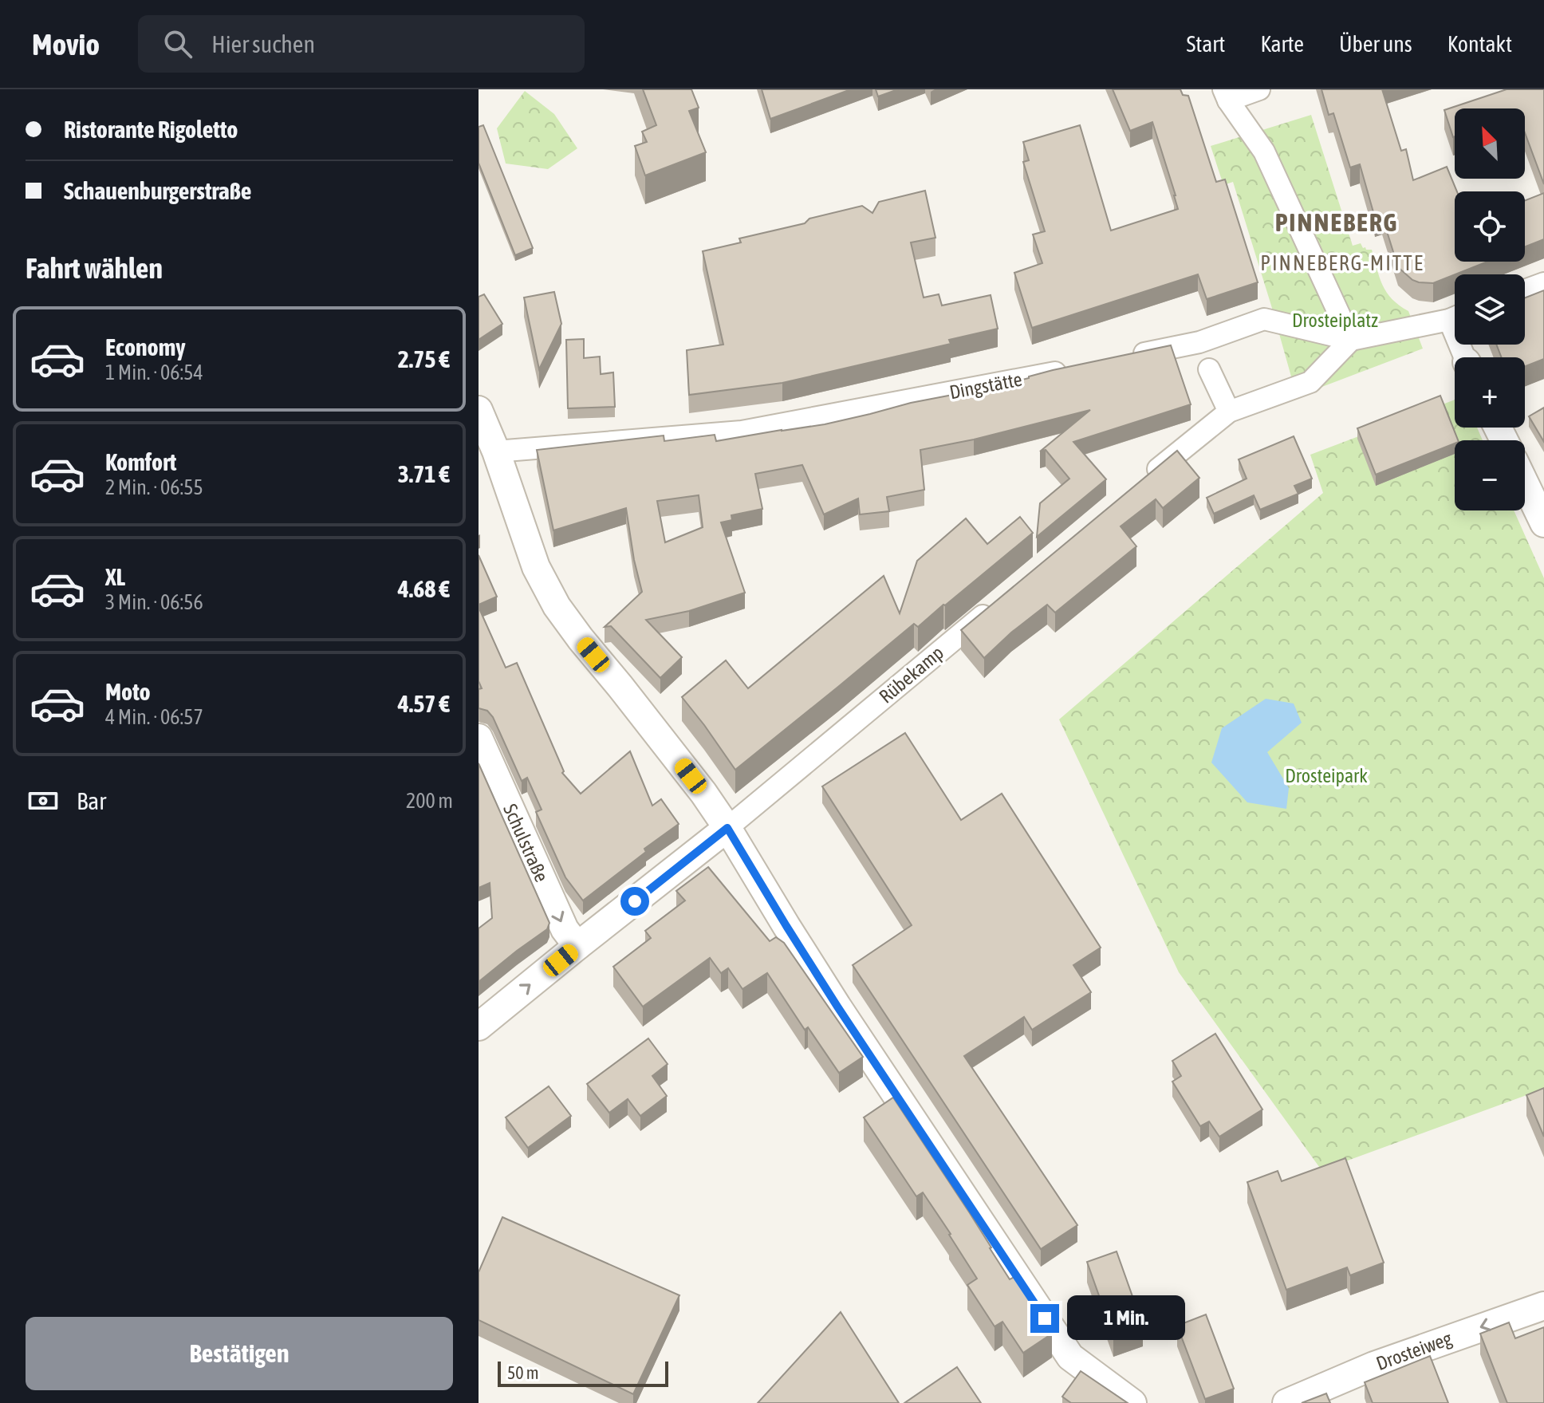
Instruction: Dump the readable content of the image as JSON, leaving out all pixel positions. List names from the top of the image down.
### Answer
{
  "streets": {
    "street": [
      "Dingstätte",
      "Rübekamp",
      "Schulstraße",
      "Drosteiweg"
    ]
  },
  "crossings": [
    ["Rübekamp", "Schulstraße"]
  ],
  "one_way": ["Drosteiweg"],
  "districts": ["PINNEBERG", "PINNEBERG-MITTE"],
  "parks": ["Drosteiplatz", "Drosteipark"],
  "scale_bar": "50 m",
  "north": "top left",
  "page": {
    "header": "Movio",
    "search": "Hier suchen",
    "nav": [
      "Start",
      "Karte",
      "Über uns",
      "Kontakt"
    ],
    "banner": ["Ristorante Rigoletto", "Schauenburgerstraße"],
    "map_buttons": ["+", "−"],
    "heading": "Fahrt wählen",
    "list": [
      {
        "name": "Economy",
        "note": "1 Min. · 06:54",
        "value": "2.75 €"
      },
      {
        "name": "Komfort",
        "note": "2 Min. · 06:55",
        "value": "3.71 €"
      },
      {
        "name": "XL",
        "note": "3 Min. · 06:56",
        "value": "4.68 €"
      },
      {
        "name": "Moto",
        "note": "4 Min. · 06:57",
        "value": "4.57 €"
      }
    ],
    "pay": ["Bar", "200 m"],
    "bubble": "1 Min.",
    "buttons": "Bestätigen",
    "scale": "50 m"
  }
}
